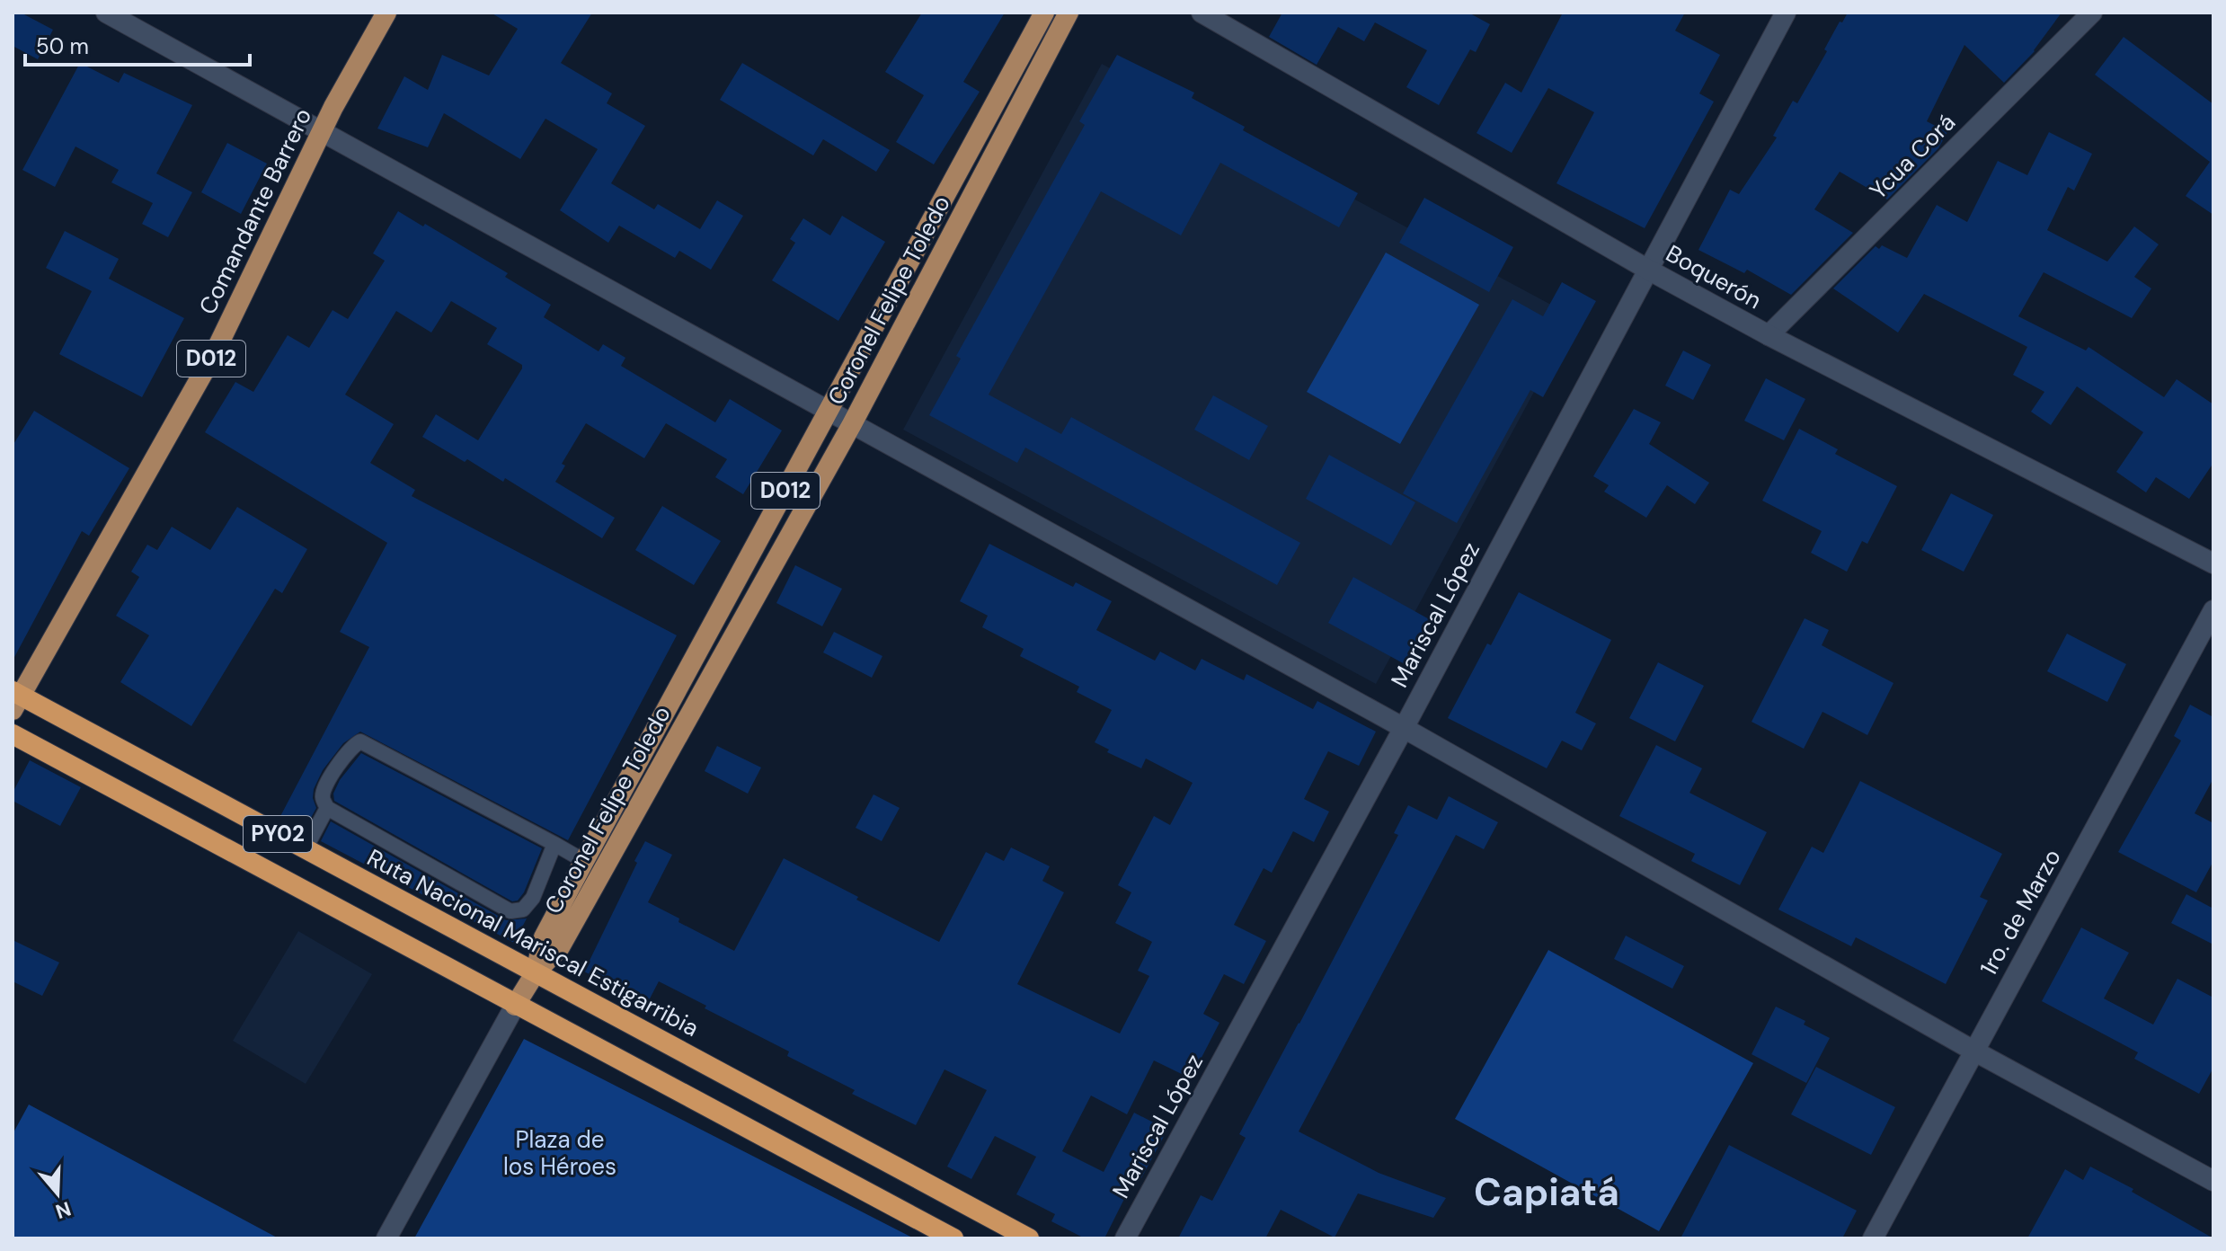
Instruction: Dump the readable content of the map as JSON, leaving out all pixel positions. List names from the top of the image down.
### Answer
{
  "streets": {
    "highway": ["PY02", "Ruta Nacional Mariscal Estigarribia"],
    "main road": ["Comandante Barrero", "Coronel Felipe Toledo", "D012"],
    "street": [
      "Ycua Corá",
      "Boquerón",
      "Mariscal López",
      "1ro. de Marzo"
    ]
  },
  "crossings": [
    ["Ycua Corá", "Boquerón"],
    ["Comandante Barrero", "Ruta Nacional Mariscal Estigarribia"],
    ["Boquerón", "Mariscal López"],
    ["Coronel Felipe Toledo", "Ruta Nacional Mariscal Estigarribia"]
  ],
  "districts": ["Capiatá"],
  "parks": ["Plaza de los Héroes"],
  "scale_bar": "50 m",
  "north": "bottom"
}
